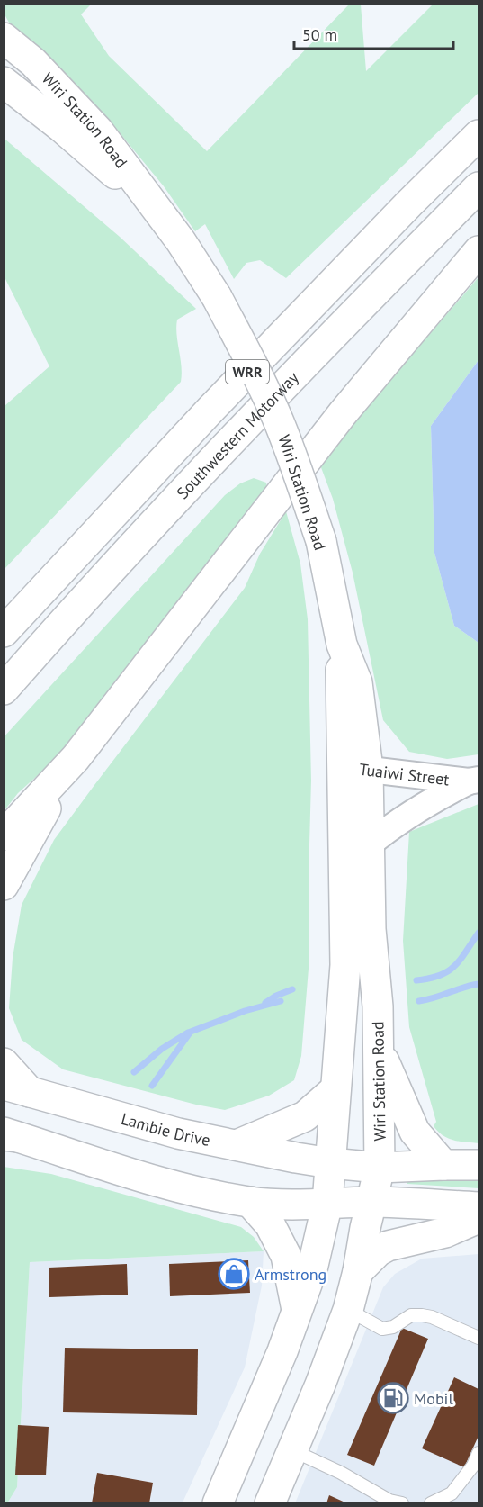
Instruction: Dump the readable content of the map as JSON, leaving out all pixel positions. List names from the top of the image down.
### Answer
{
  "streets": {
    "main road": [
      "Wiri Station Road",
      "WRR",
      "Southwestern Motorway",
      "Lambie Drive"
    ],
    "street": ["Tuaiwi Street"]
  },
  "crossings": [
    ["Wiri Station Road", "Tuaiwi Street"],
    ["Wiri Station Road", "Lambie Drive"]
  ],
  "places": {
    "shop": ["Armstrong"],
    "fuel station": ["Mobil"]
  },
  "scale_bar": "50 m"
}
